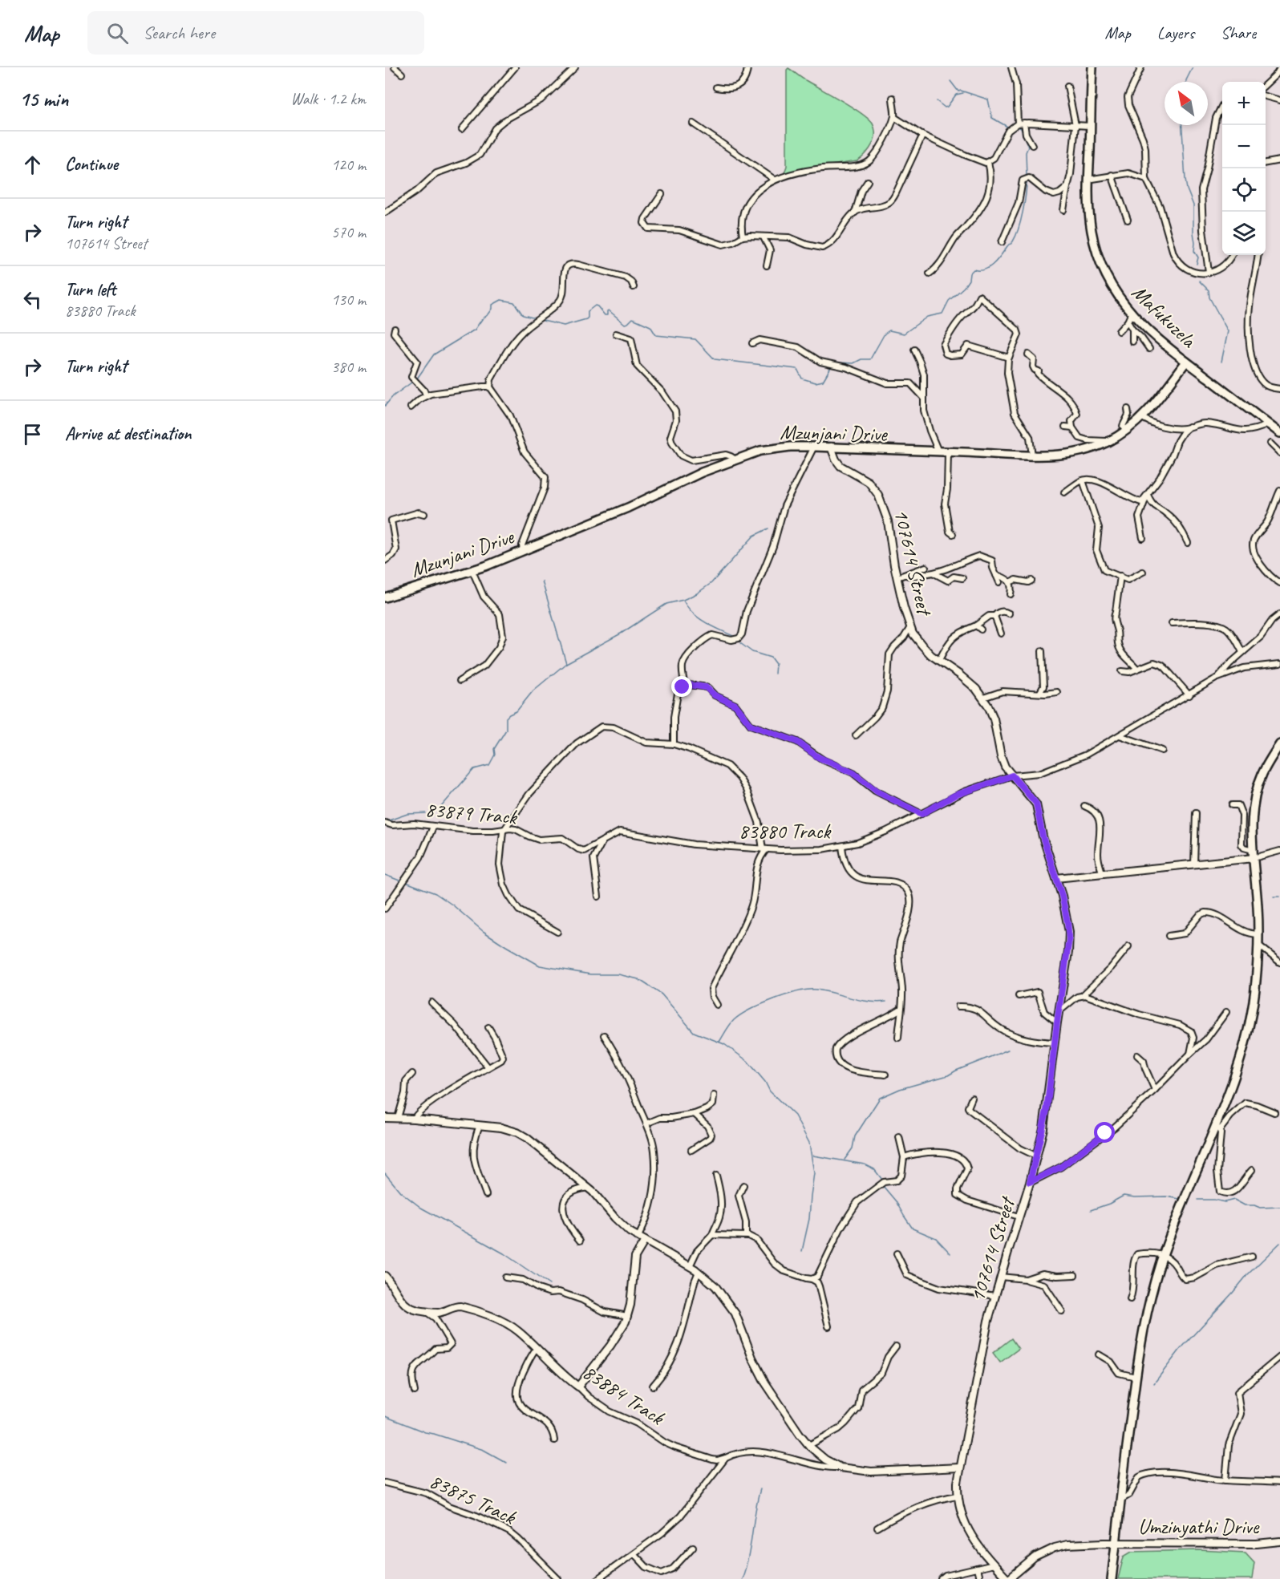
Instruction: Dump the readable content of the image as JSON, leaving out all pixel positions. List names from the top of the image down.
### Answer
{
  "streets": {
    "main road": ["Mafukuzela", "Mzunjani Drive"],
    "street": [
      "107614 Street",
      "83879 Track",
      "83880 Track",
      "83884 Track",
      "83875 Track",
      "Umzinyathi Drive"
    ]
  },
  "crossings": [
    ["Mafukuzela", "Mzunjani Drive"],
    ["Mzunjani Drive", "107614 Street"],
    ["107614 Street", "83880 Track"],
    ["107614 Street", "Umzinyathi Drive"],
    ["83879 Track", "83880 Track"]
  ],
  "north": "top left",
  "page": {
    "header": "Map",
    "search": "Search here",
    "nav": ["Map", "Layers", "Share"],
    "heading": ["15 min", "Walk · 1.2 km"],
    "map_buttons": ["+", "−"],
    "list": [
      ["Continue", "120 m"],
      ["Turn right", "107614 Street", "570 m"],
      ["Turn left", "83880 Track", "130 m"],
      ["Turn right", "380 m"],
      "Arrive at destination"
    ]
  }
}
